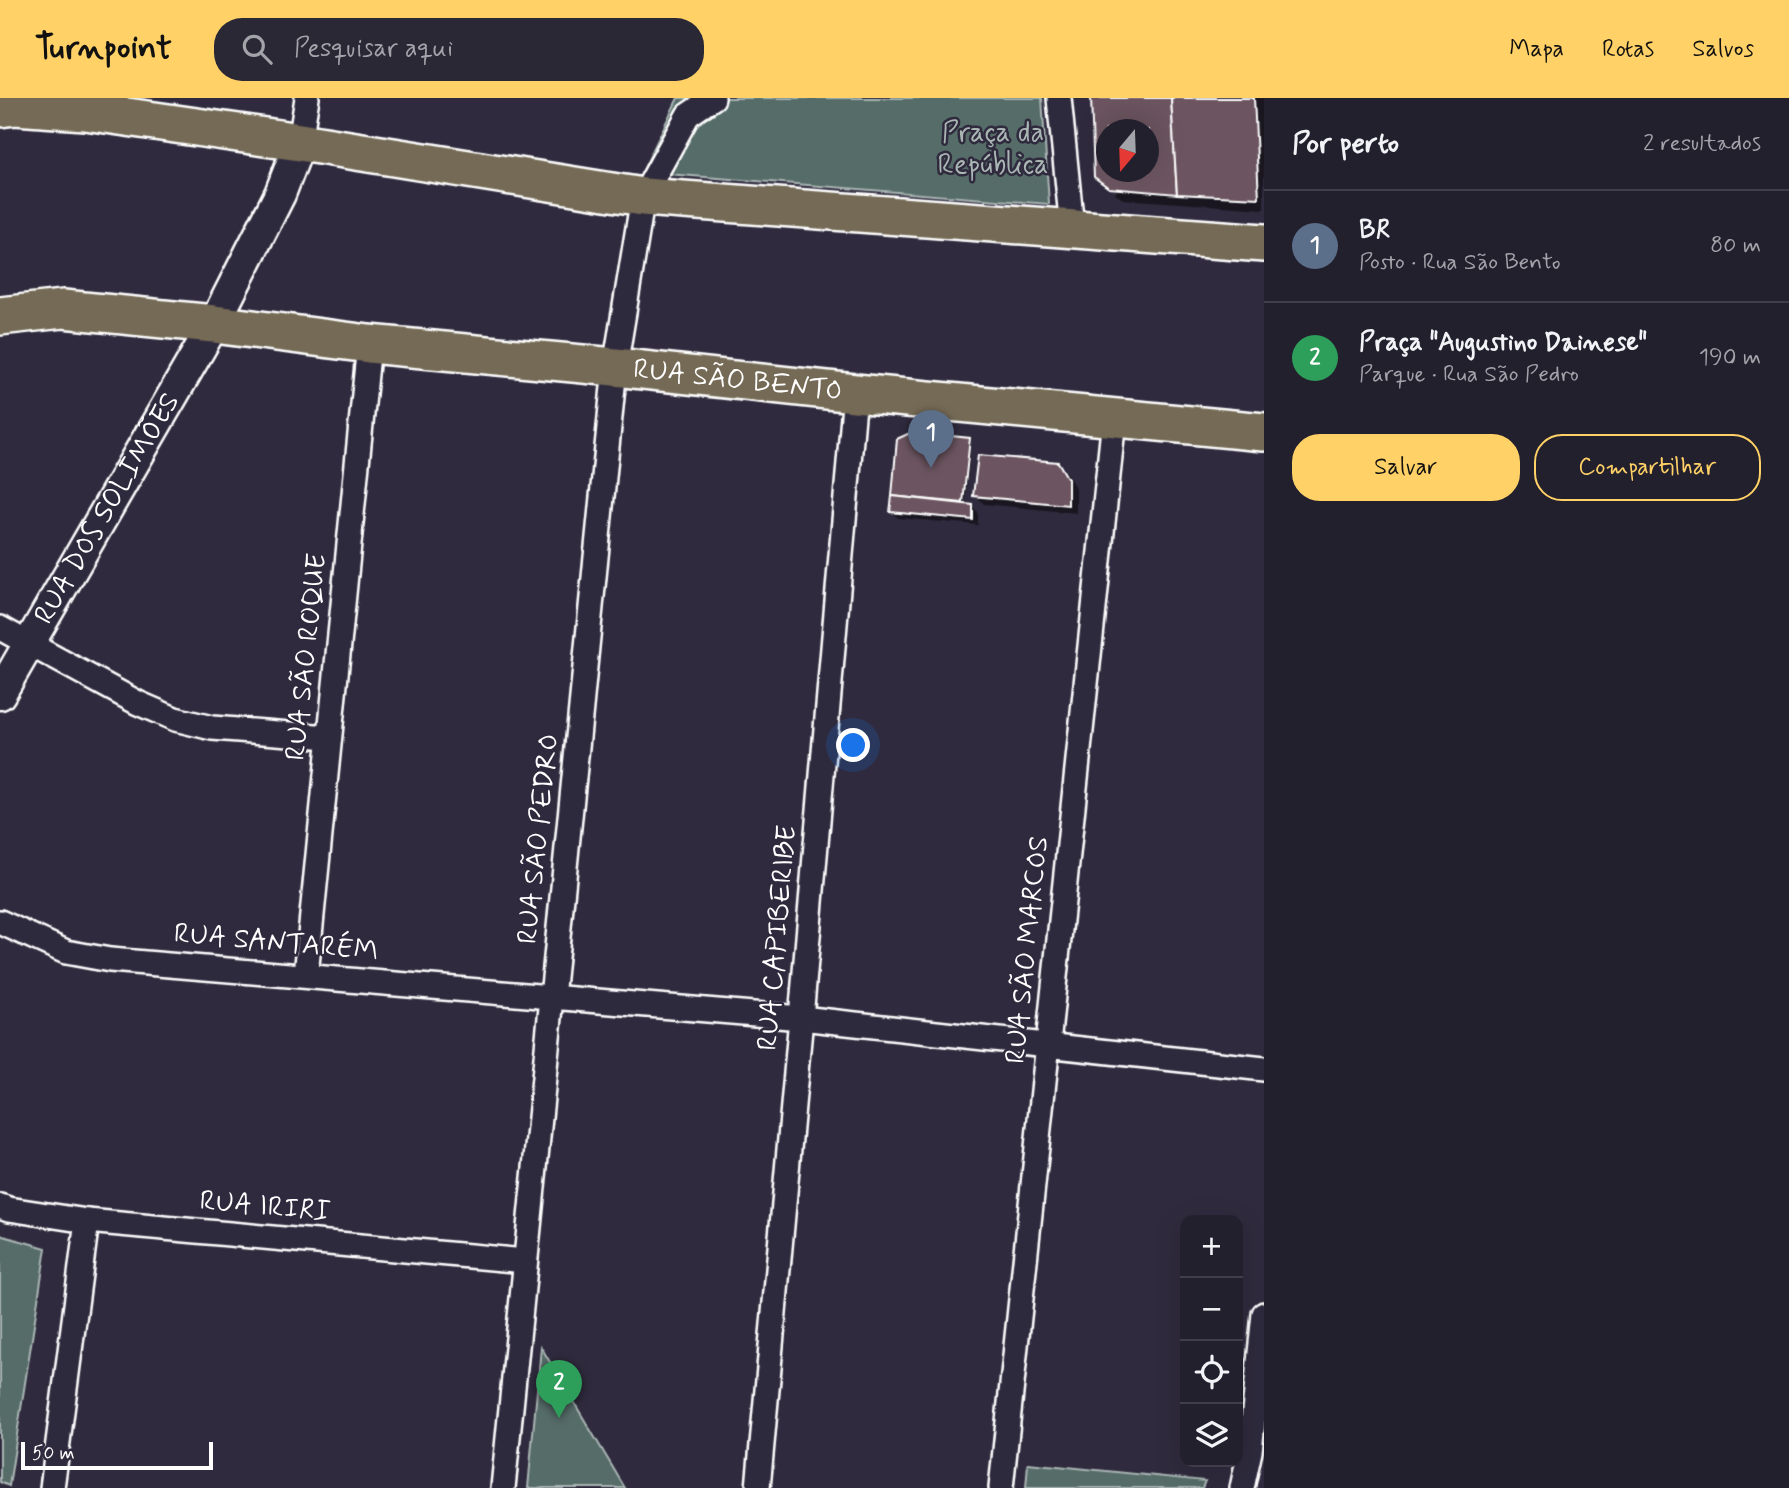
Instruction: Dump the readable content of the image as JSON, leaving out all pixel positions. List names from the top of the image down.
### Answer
{
  "streets": {
    "main road": ["RUA SÃO BENTO"],
    "street": [
      "RUA DOS SOLIMÕES",
      "RUA SÃO ROQUE",
      "RUA SÃO PEDRO",
      "RUA CAPIBERIBE",
      "RUA SANTARÉM",
      "RUA SÃO MARCOS",
      "RUA IRIRI"
    ]
  },
  "crossings": [
    ["RUA SÃO BENTO", "RUA DOS SOLIMÕES"],
    ["RUA SÃO BENTO", "RUA SÃO ROQUE"],
    ["RUA SÃO BENTO", "RUA SÃO PEDRO"],
    ["RUA SÃO BENTO", "RUA CAPIBERIBE"],
    ["RUA SÃO BENTO", "RUA SÃO MARCOS"],
    ["RUA SÃO ROQUE", "RUA SANTARÉM"],
    ["RUA SÃO PEDRO", "RUA SANTARÉM"],
    ["RUA SÃO PEDRO", "RUA IRIRI"],
    ["RUA CAPIBERIBE", "RUA SANTARÉM"],
    ["RUA SANTARÉM", "RUA SÃO MARCOS"]
  ],
  "parks": ["Praça da República"],
  "scale_bar": "50 m",
  "north": "bottom",
  "page": {
    "header": "Turnpoint",
    "search": "Pesquisar aqui",
    "nav": ["Mapa", "Rotas", "Salvos"],
    "heading": ["Por perto", "2 resultados"],
    "list": [
      {
        "mark": "1",
        "name": "BR",
        "note": "Posto · Rua São Bento",
        "value": "80 m"
      },
      {
        "mark": "2",
        "name": "Praça \"Augustino Dainese\"",
        "note": "Parque · Rua São Pedro",
        "value": "190 m"
      }
    ],
    "pins": ["1", "2"],
    "buttons": ["Salvar", "Compartilhar"],
    "map_buttons": ["+", "−"],
    "scale": "50 m"
  }
}
